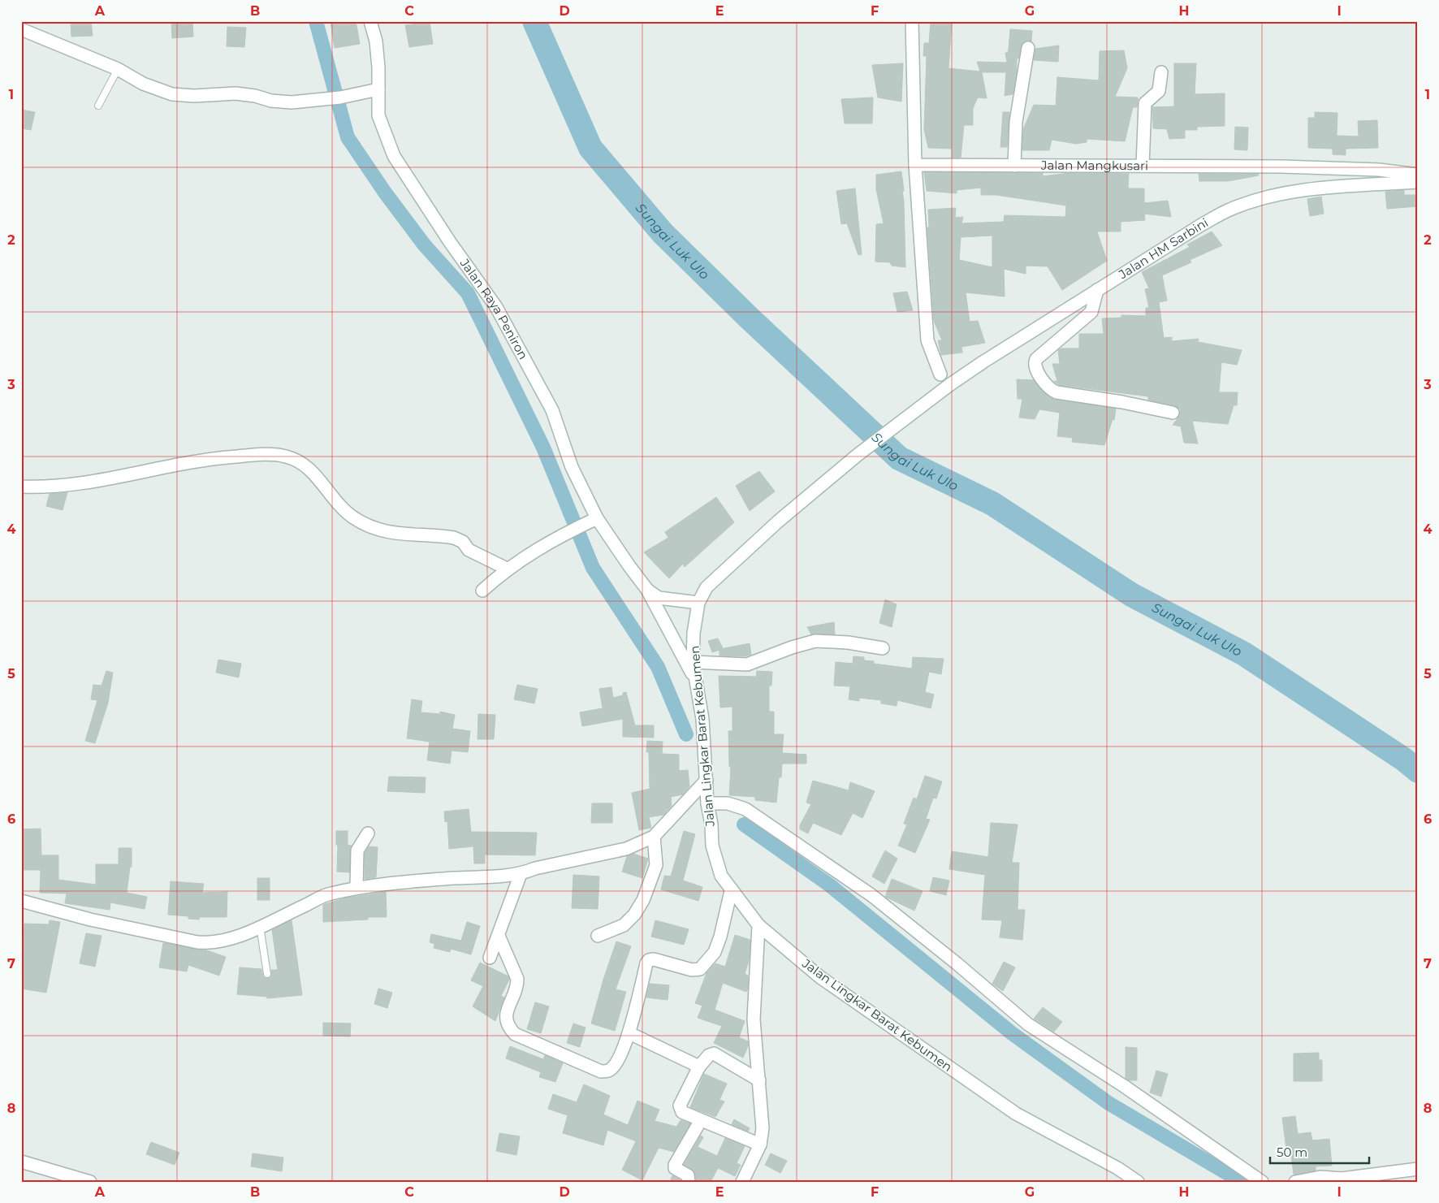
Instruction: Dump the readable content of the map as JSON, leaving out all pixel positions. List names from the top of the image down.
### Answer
{
  "streets": {
    "street": [
      "Jalan Mangkusari",
      "Jalan HM Sarbini",
      "Jalan Raya Peniron",
      "Jalan Lingkar Barat Kebumen"
    ]
  },
  "crossings": [
    ["Jalan HM Sarbini", "Jalan Lingkar Barat Kebumen"],
    ["Jalan Raya Peniron", "Jalan Lingkar Barat Kebumen"]
  ],
  "water": ["Sungai Luk Ulo"],
  "scale_bar": "50 m",
  "grid": {
    "columns": [
      "A",
      "B",
      "C",
      "D",
      "E",
      "F",
      "G",
      "H",
      "I"
    ],
    "rows": [
      "1",
      "2",
      "3",
      "4",
      "5",
      "6",
      "7",
      "8"
    ]
  }
}
